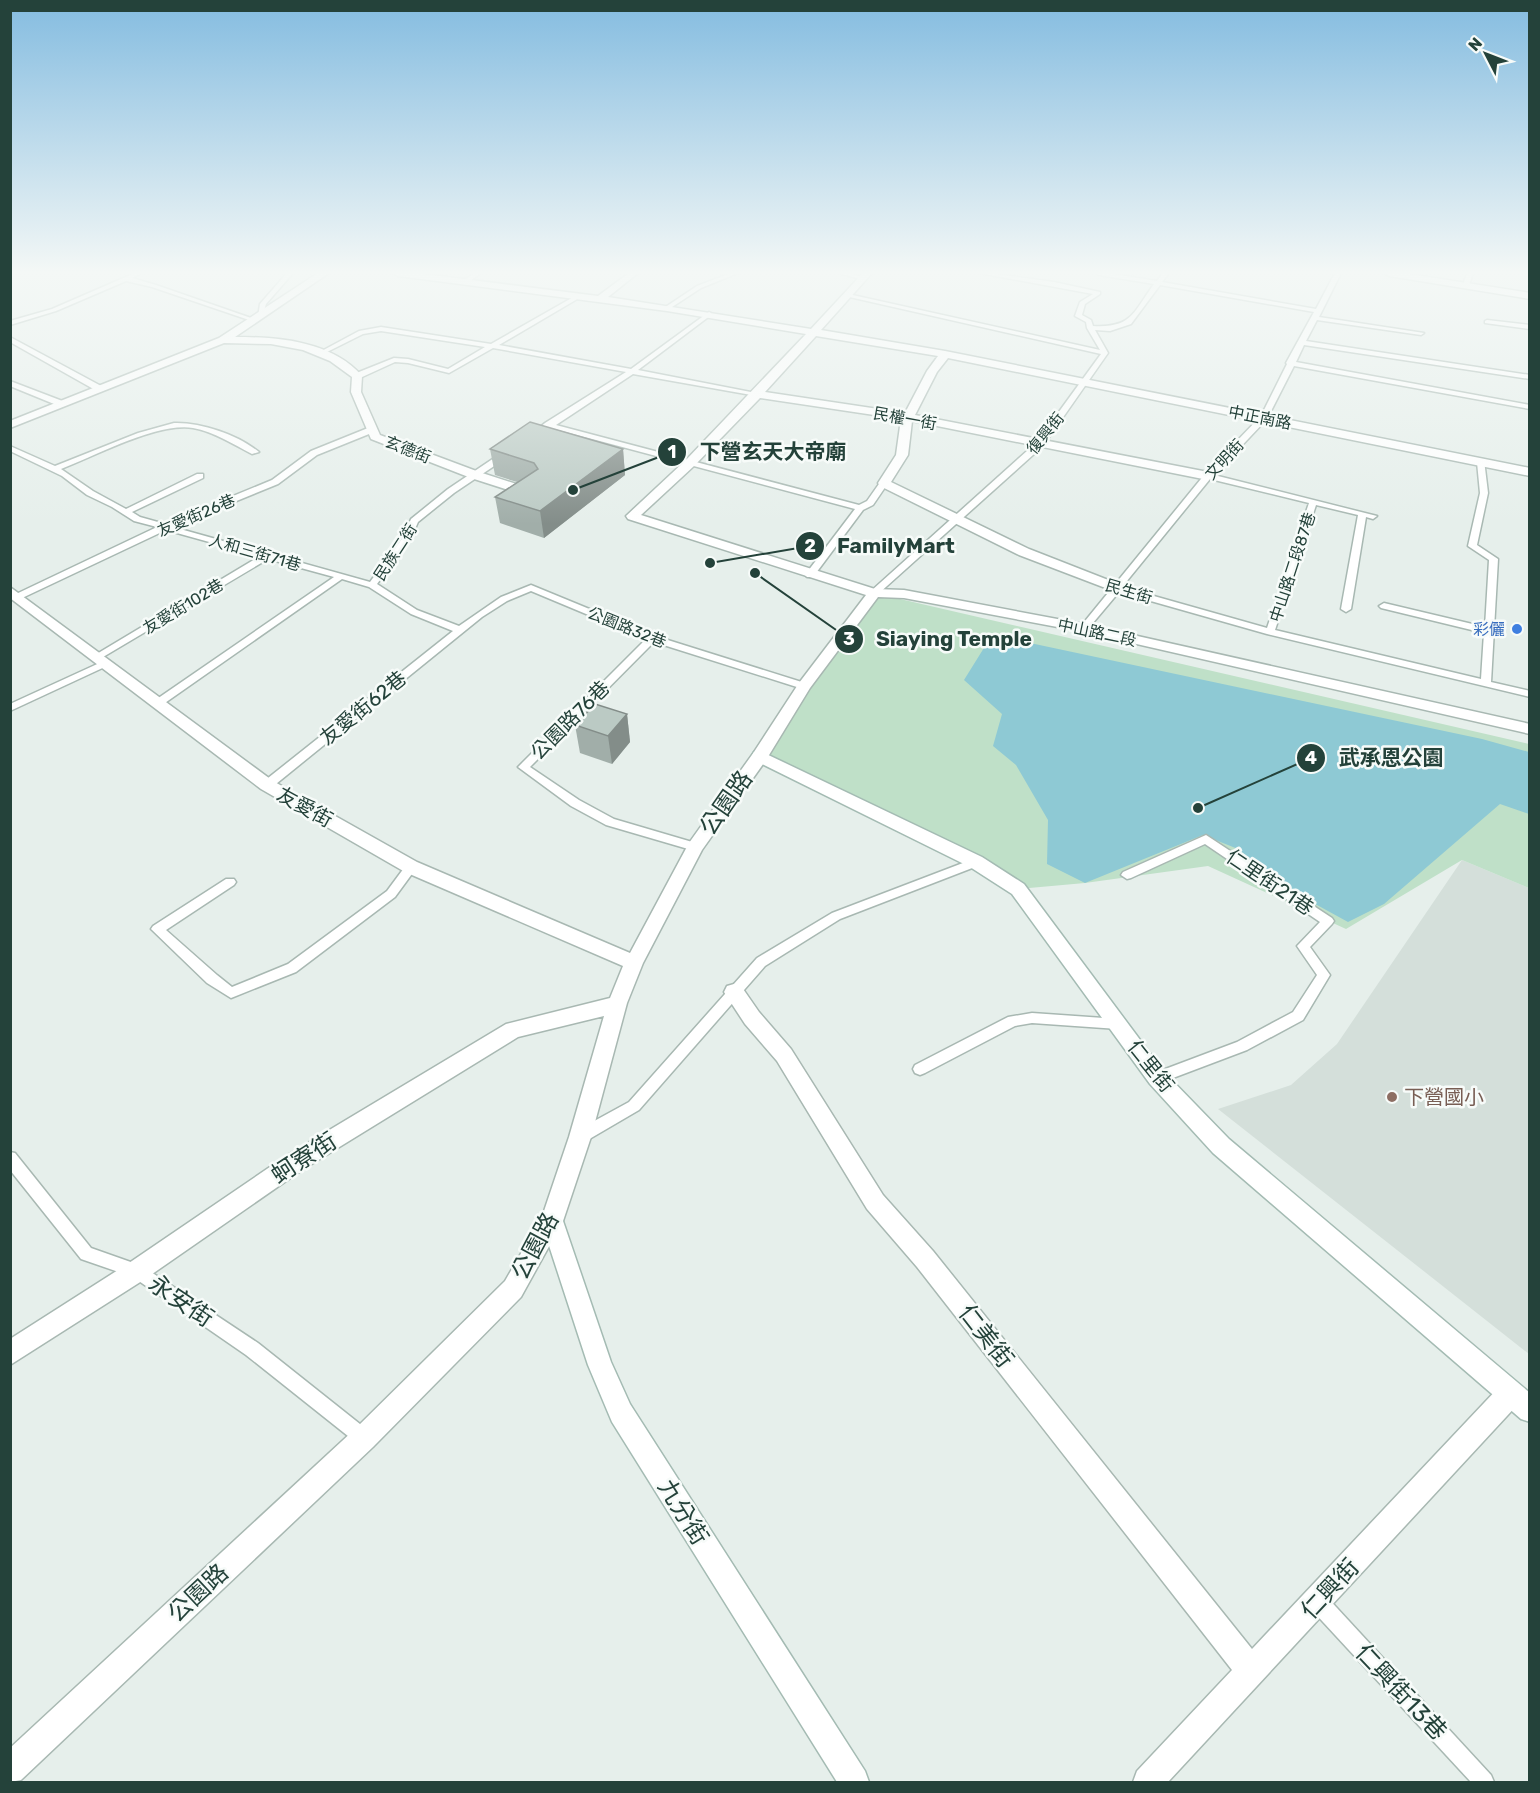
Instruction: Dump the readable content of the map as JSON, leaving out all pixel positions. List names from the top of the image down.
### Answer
{
  "streets": {
    "street": [
      "中正南路",
      "民權一街",
      "玄德街",
      "民生街",
      "中山路二段",
      "公園路",
      "友愛街",
      "仁里街",
      "蚵寮街",
      "仁美街",
      "九分街",
      "仁興街"
    ],
    "lane": [
      "復興街",
      "文明街",
      "友愛街26巷",
      "人和三街71巷",
      "民族二街",
      "中山路二段87巷",
      "友愛街102巷",
      "公園路32巷",
      "友愛街62巷",
      "公園路76巷",
      "仁里街21巷",
      "永安街",
      "仁興街13巷"
    ]
  },
  "crossings": [
    ["中正南路", "復興街"],
    ["中正南路", "文明街"],
    ["民權一街", "復興街"],
    ["民權一街", "文明街"],
    ["復興街", "民生街"],
    ["復興街", "中山路二段"],
    ["復興街", "公園路"],
    ["玄德街", "友愛街26巷"],
    ["玄德街", "民族二街"],
    ["文明街", "民生街"],
    ["文明街", "中山路二段"],
    ["友愛街26巷", "人和三街71巷"],
    ["友愛街26巷", "友愛街"],
    ["人和三街71巷", "民族二街"],
    ["人和三街71巷", "友愛街102巷"],
    ["人和三街71巷", "公園路32巷"],
    ["人和三街71巷", "友愛街62巷"],
    ["人和三街71巷", "友愛街"],
    ["中山路二段87巷", "民生街"],
    ["友愛街102巷", "友愛街"],
    ["公園路32巷", "友愛街62巷"],
    ["公園路32巷", "公園路76巷"],
    ["公園路32巷", "公園路"],
    ["中山路二段", "公園路"],
    ["友愛街62巷", "友愛街"],
    ["公園路76巷", "公園路"],
    ["公園路", "友愛街"],
    ["公園路", "仁里街"],
    ["公園路", "蚵寮街"],
    ["公園路", "永安街"],
    ["公園路", "九分街"],
    ["仁里街21巷", "仁里街"],
    ["仁里街", "仁興街"],
    ["蚵寮街", "永安街"],
    ["仁美街", "仁興街"],
    ["仁興街", "仁興街13巷"]
  ],
  "places": [
    "下營玄天大帝廟",
    "FamilyMart",
    "Siaying Temple",
    "彩儷",
    "武承恩公園",
    "下營國小"
  ],
  "north": "top left"
}
